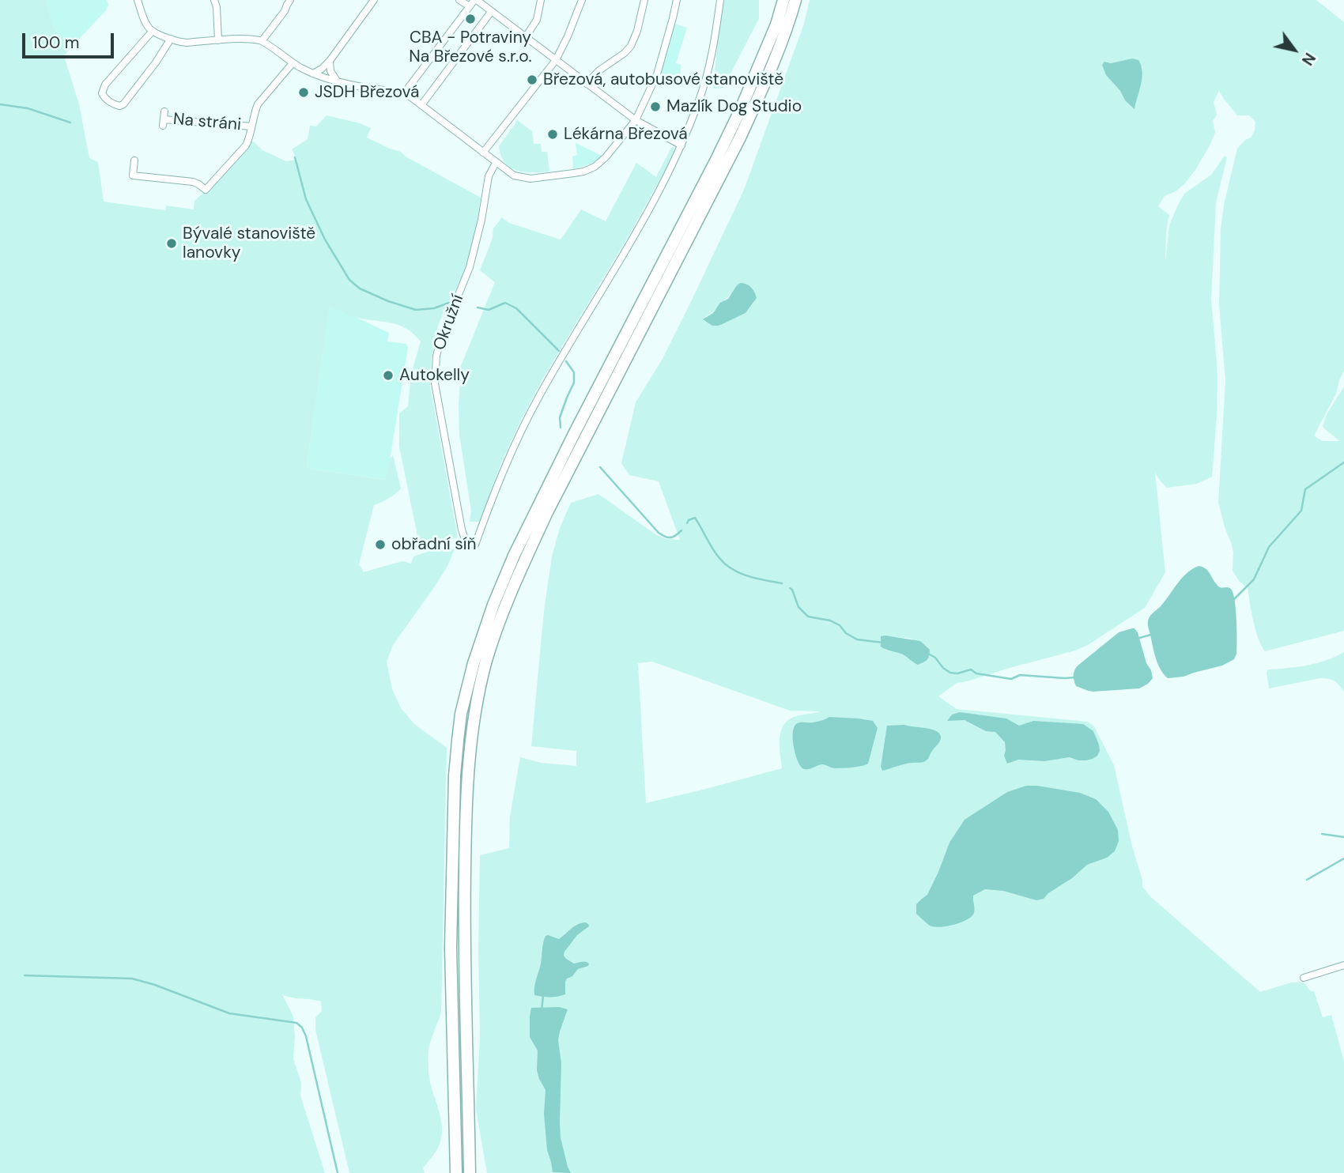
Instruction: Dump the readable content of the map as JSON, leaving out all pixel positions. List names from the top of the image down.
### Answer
{
  "streets": {
    "street": ["Na stráni", "Okružní"]
  },
  "places": [
    "CBA - Potraviny Na Březové s.r.o.",
    "Březová, autobusové stanoviště",
    "JSDH Březová",
    "Mazlík Dog Studio",
    "Lékárna Březová",
    "Bývalé stanoviště lanovky",
    "Autokelly",
    "obřadní síň"
  ],
  "scale_bar": "100 m",
  "north": "bottom right"
}
